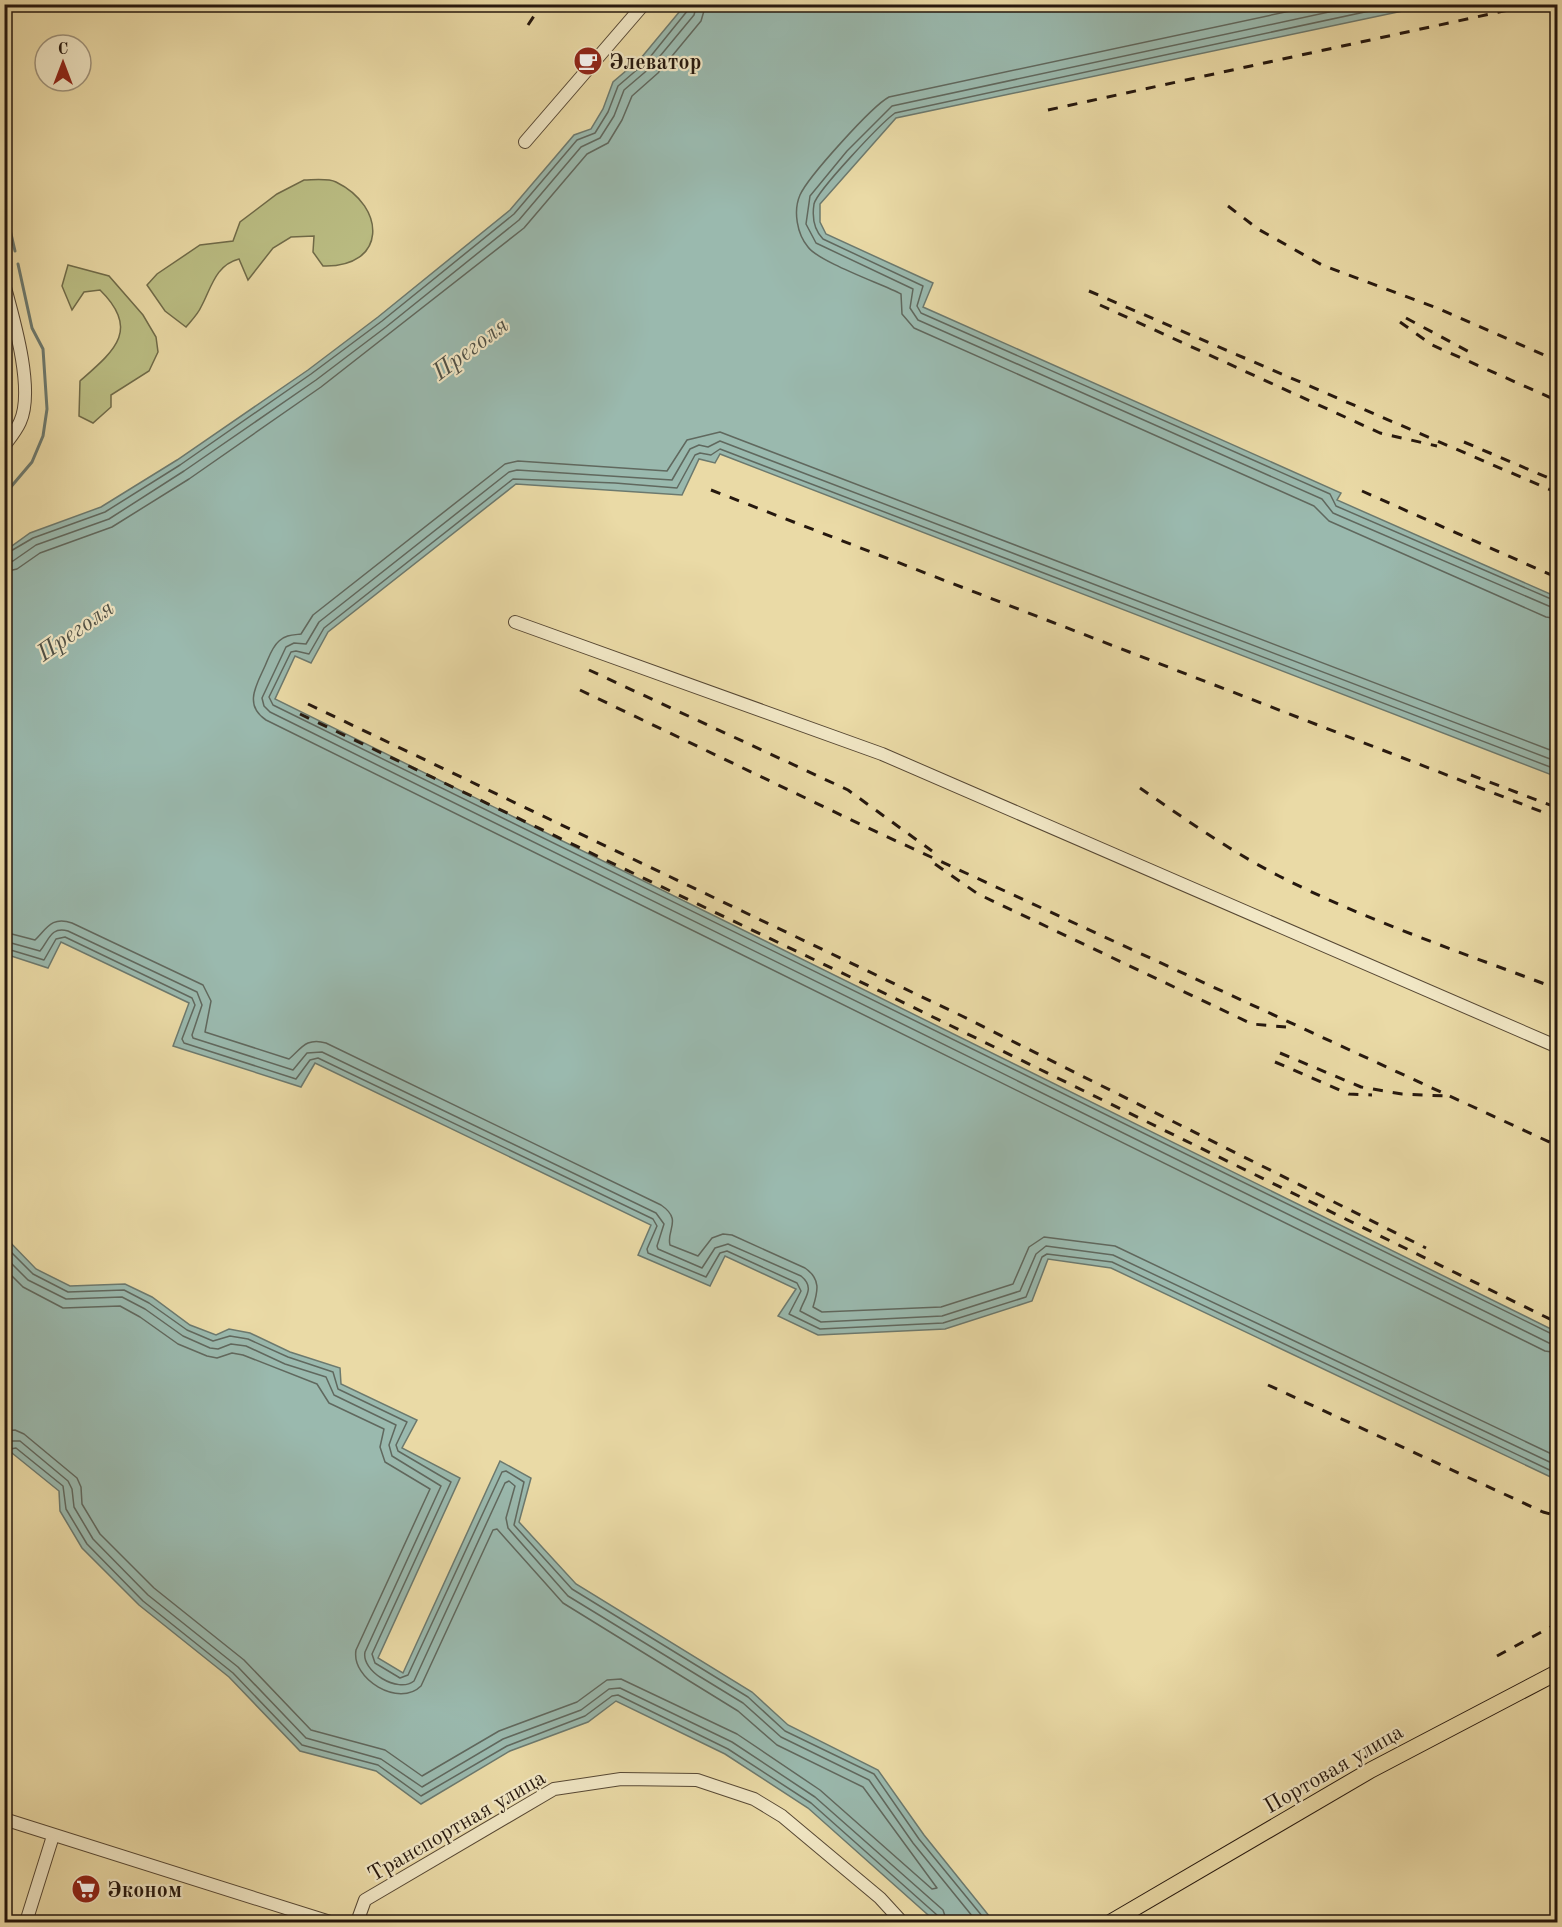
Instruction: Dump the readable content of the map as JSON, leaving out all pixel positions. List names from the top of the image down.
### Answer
{
  "streets": {
    "main road": ["Портовая улица"],
    "street": ["Транспортная улица"]
  },
  "water": ["Преголя"],
  "places": {
    "cafe": ["Элеватор"],
    "supermarket": ["Эконом"]
  },
  "north": "top"
}
